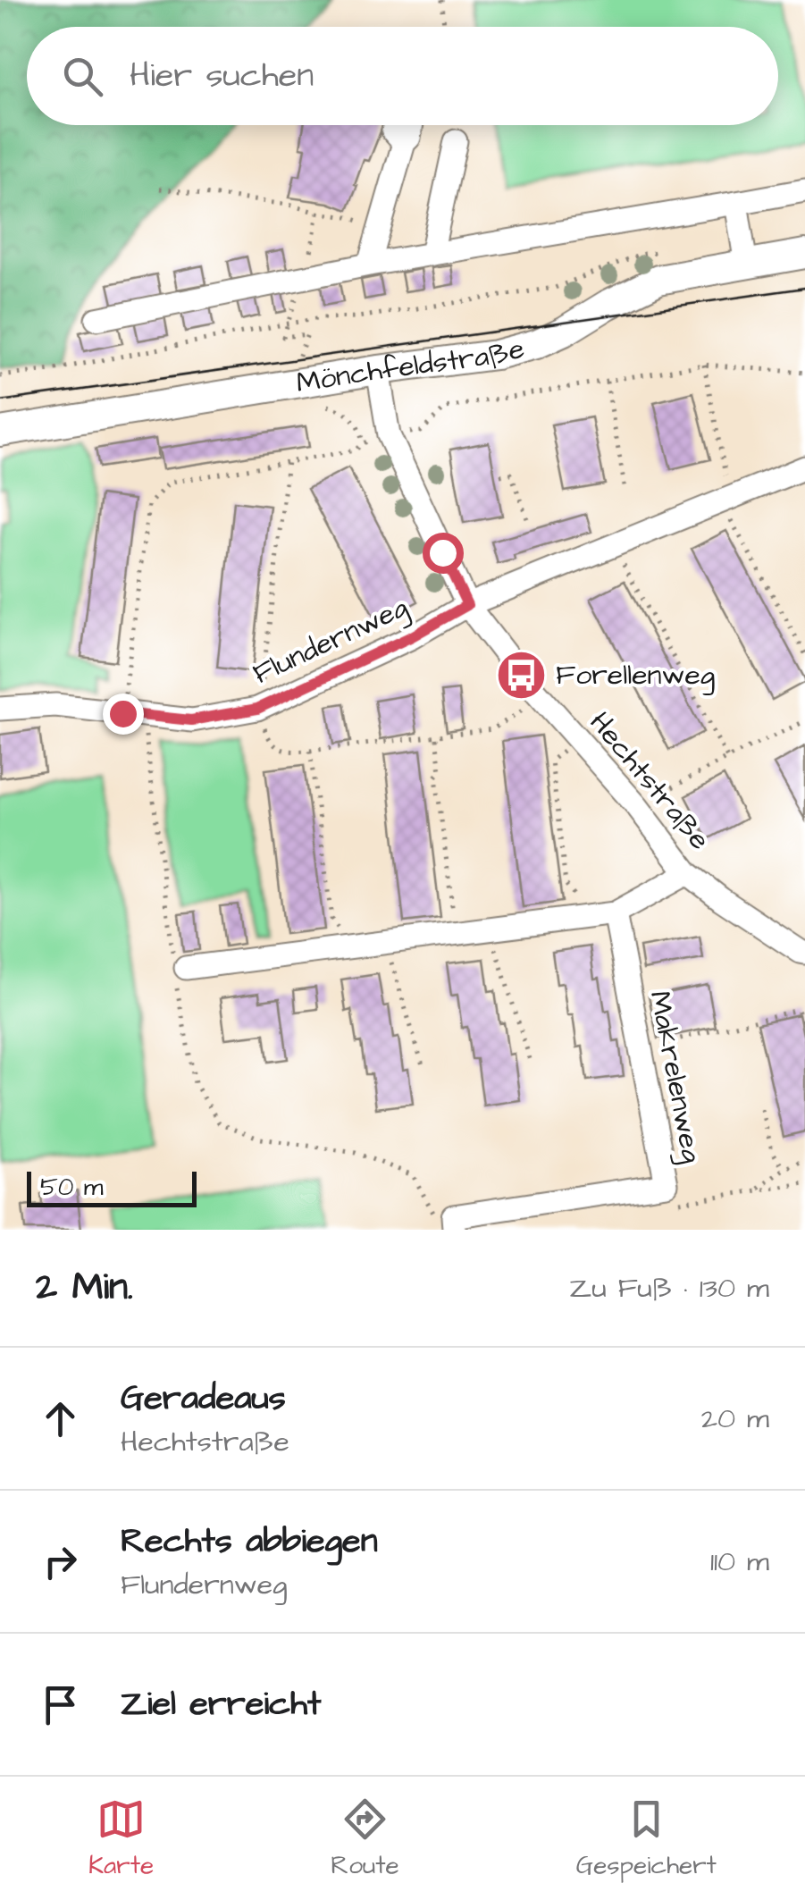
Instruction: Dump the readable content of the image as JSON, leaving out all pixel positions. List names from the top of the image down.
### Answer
{
  "streets": {
    "main road": ["Mönchfeldstraße"],
    "street": ["Flundernweg", "Hechtstraße", "Makrelenweg"]
  },
  "crossings": [
    ["Mönchfeldstraße", "Hechtstraße"],
    ["Flundernweg", "Hechtstraße"]
  ],
  "places": {
    "bus stop": ["Forellenweg"]
  },
  "scale_bar": "50 m",
  "page": {
    "search": "Hier suchen",
    "scale": "50 m",
    "heading": ["2 Min.", "Zu Fuß · 130 m"],
    "list": [
      ["Geradeaus", "Hechtstraße", "20 m"],
      ["Rechts abbiegen", "Flundernweg", "110 m"],
      "Ziel erreicht"
    ],
    "nav": ["Karte", "Route", "Gespeichert"]
  }
}
